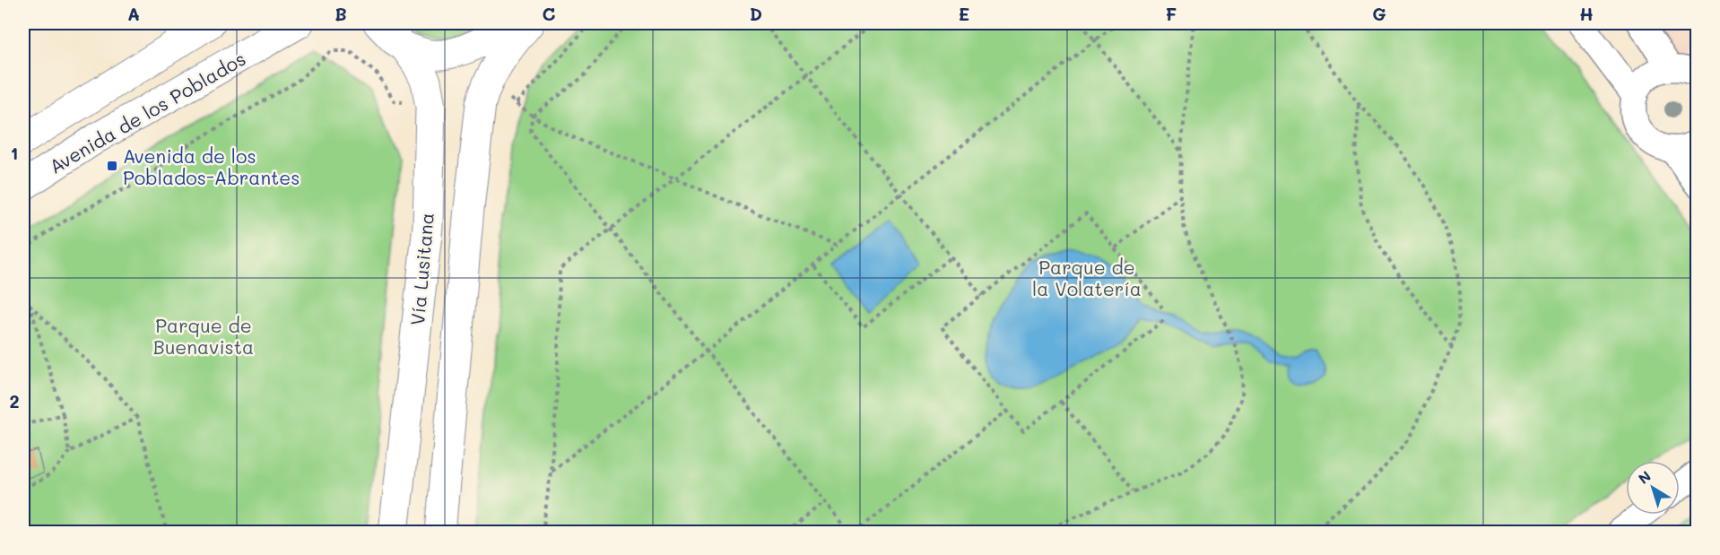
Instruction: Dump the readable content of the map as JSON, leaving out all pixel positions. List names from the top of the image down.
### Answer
{
  "streets": {
    "main road": ["Avenida de los Poblados", "Vía Lusitana"]
  },
  "parks": ["Parque de la Volatería", "Parque de Buenavista"],
  "places": {
    "transit": ["Avenida de los Poblados-Abrantes"]
  },
  "north": "top left",
  "grid": {
    "columns": [
      "A",
      "B",
      "C",
      "D",
      "E",
      "F",
      "G",
      "H"
    ],
    "rows": ["1", "2"]
  }
}
